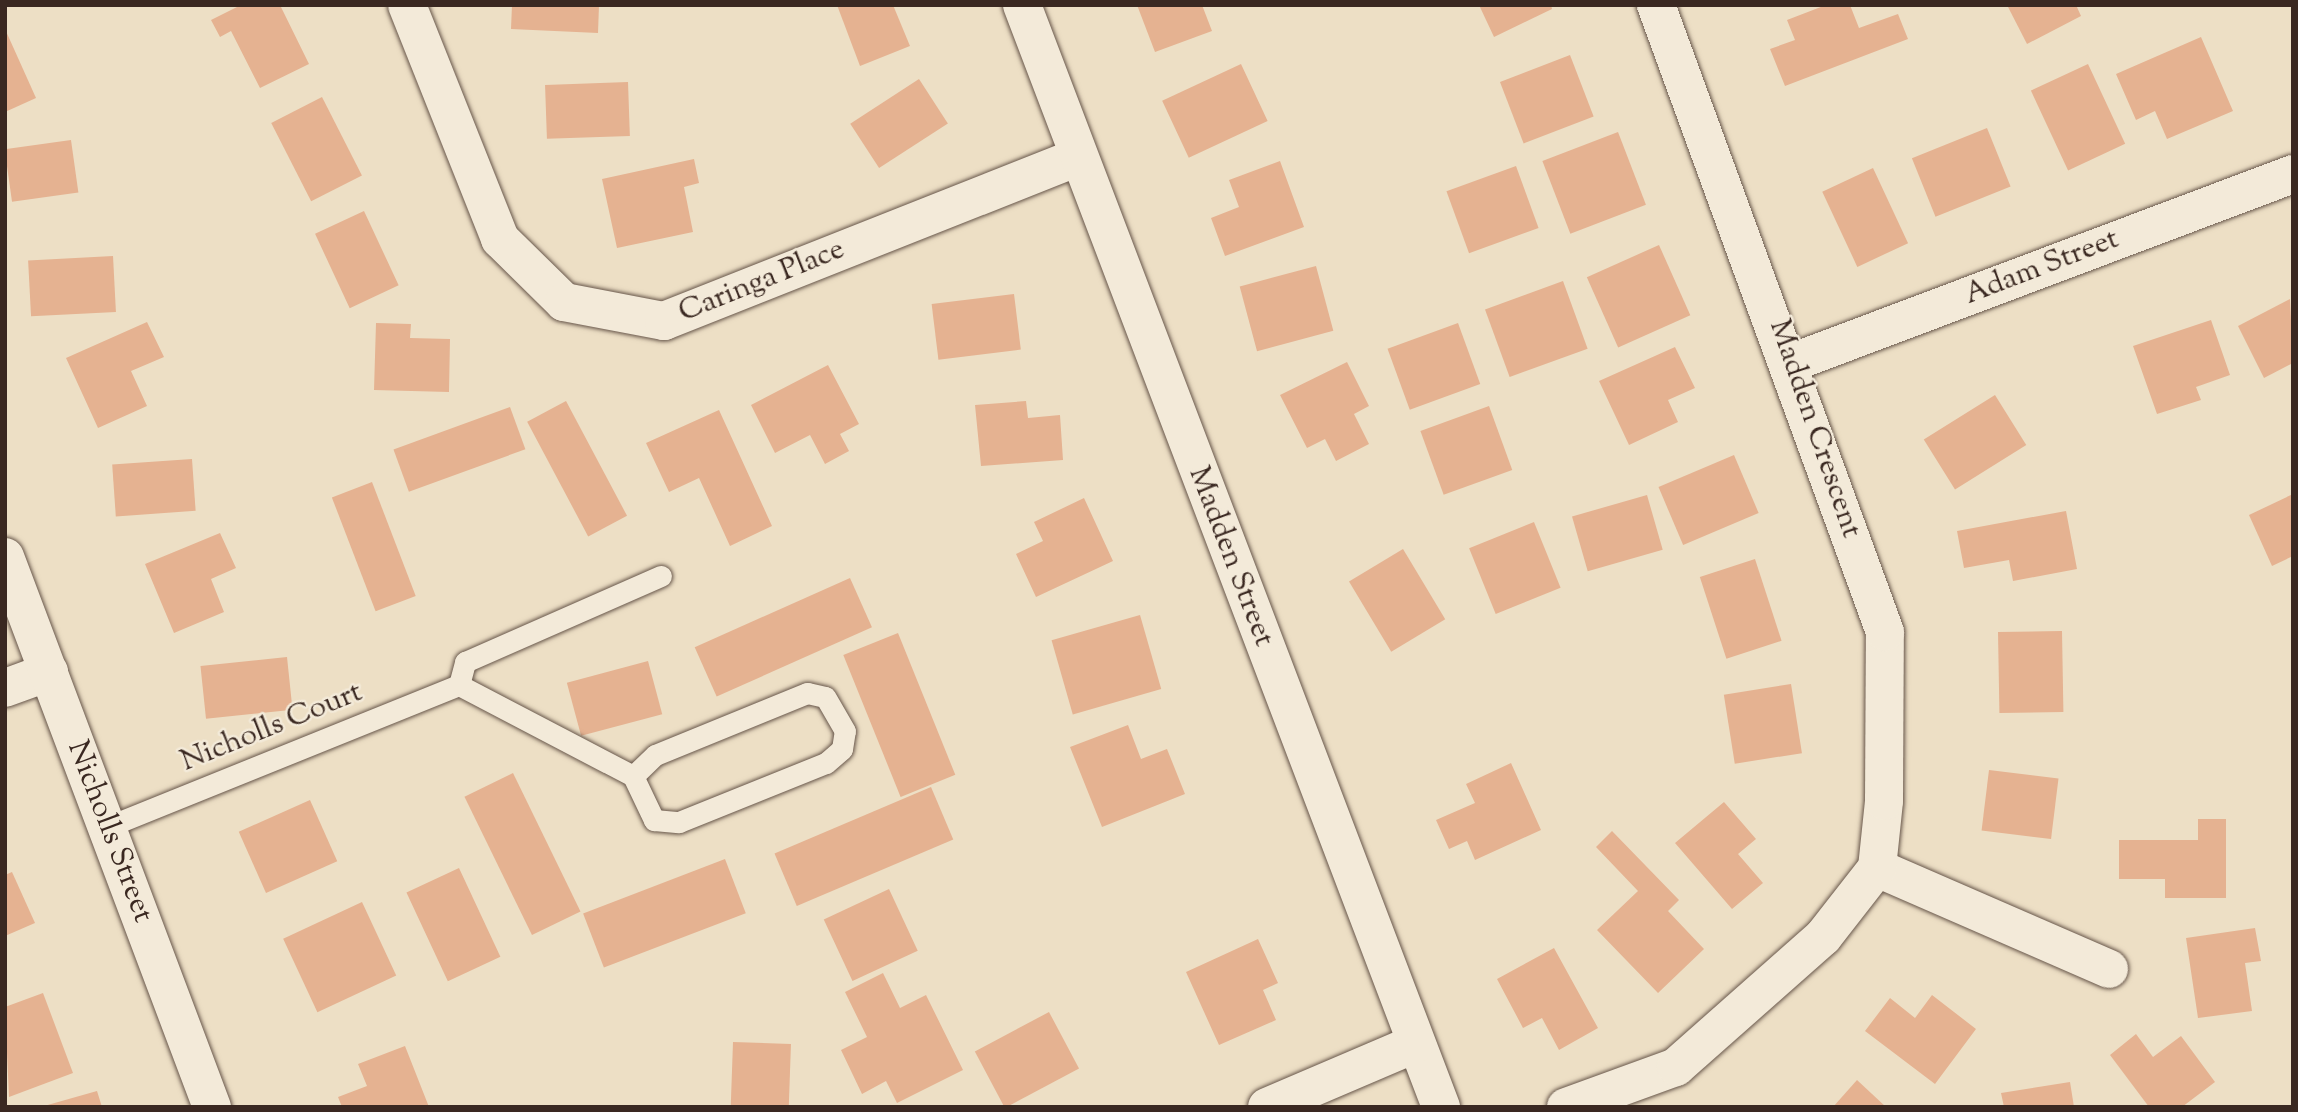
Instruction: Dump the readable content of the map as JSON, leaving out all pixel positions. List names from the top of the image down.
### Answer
{
  "streets": {
    "street": [
      "Adam Street",
      "Caringa Place",
      "Madden Crescent",
      "Madden Street",
      "Nicholls Street"
    ],
    "lane": ["Nicholls Court"]
  },
  "crossings": [
    ["Adam Street", "Madden Crescent"],
    ["Caringa Place", "Madden Street"],
    ["Nicholls Court", "Nicholls Street"]
  ]
}
